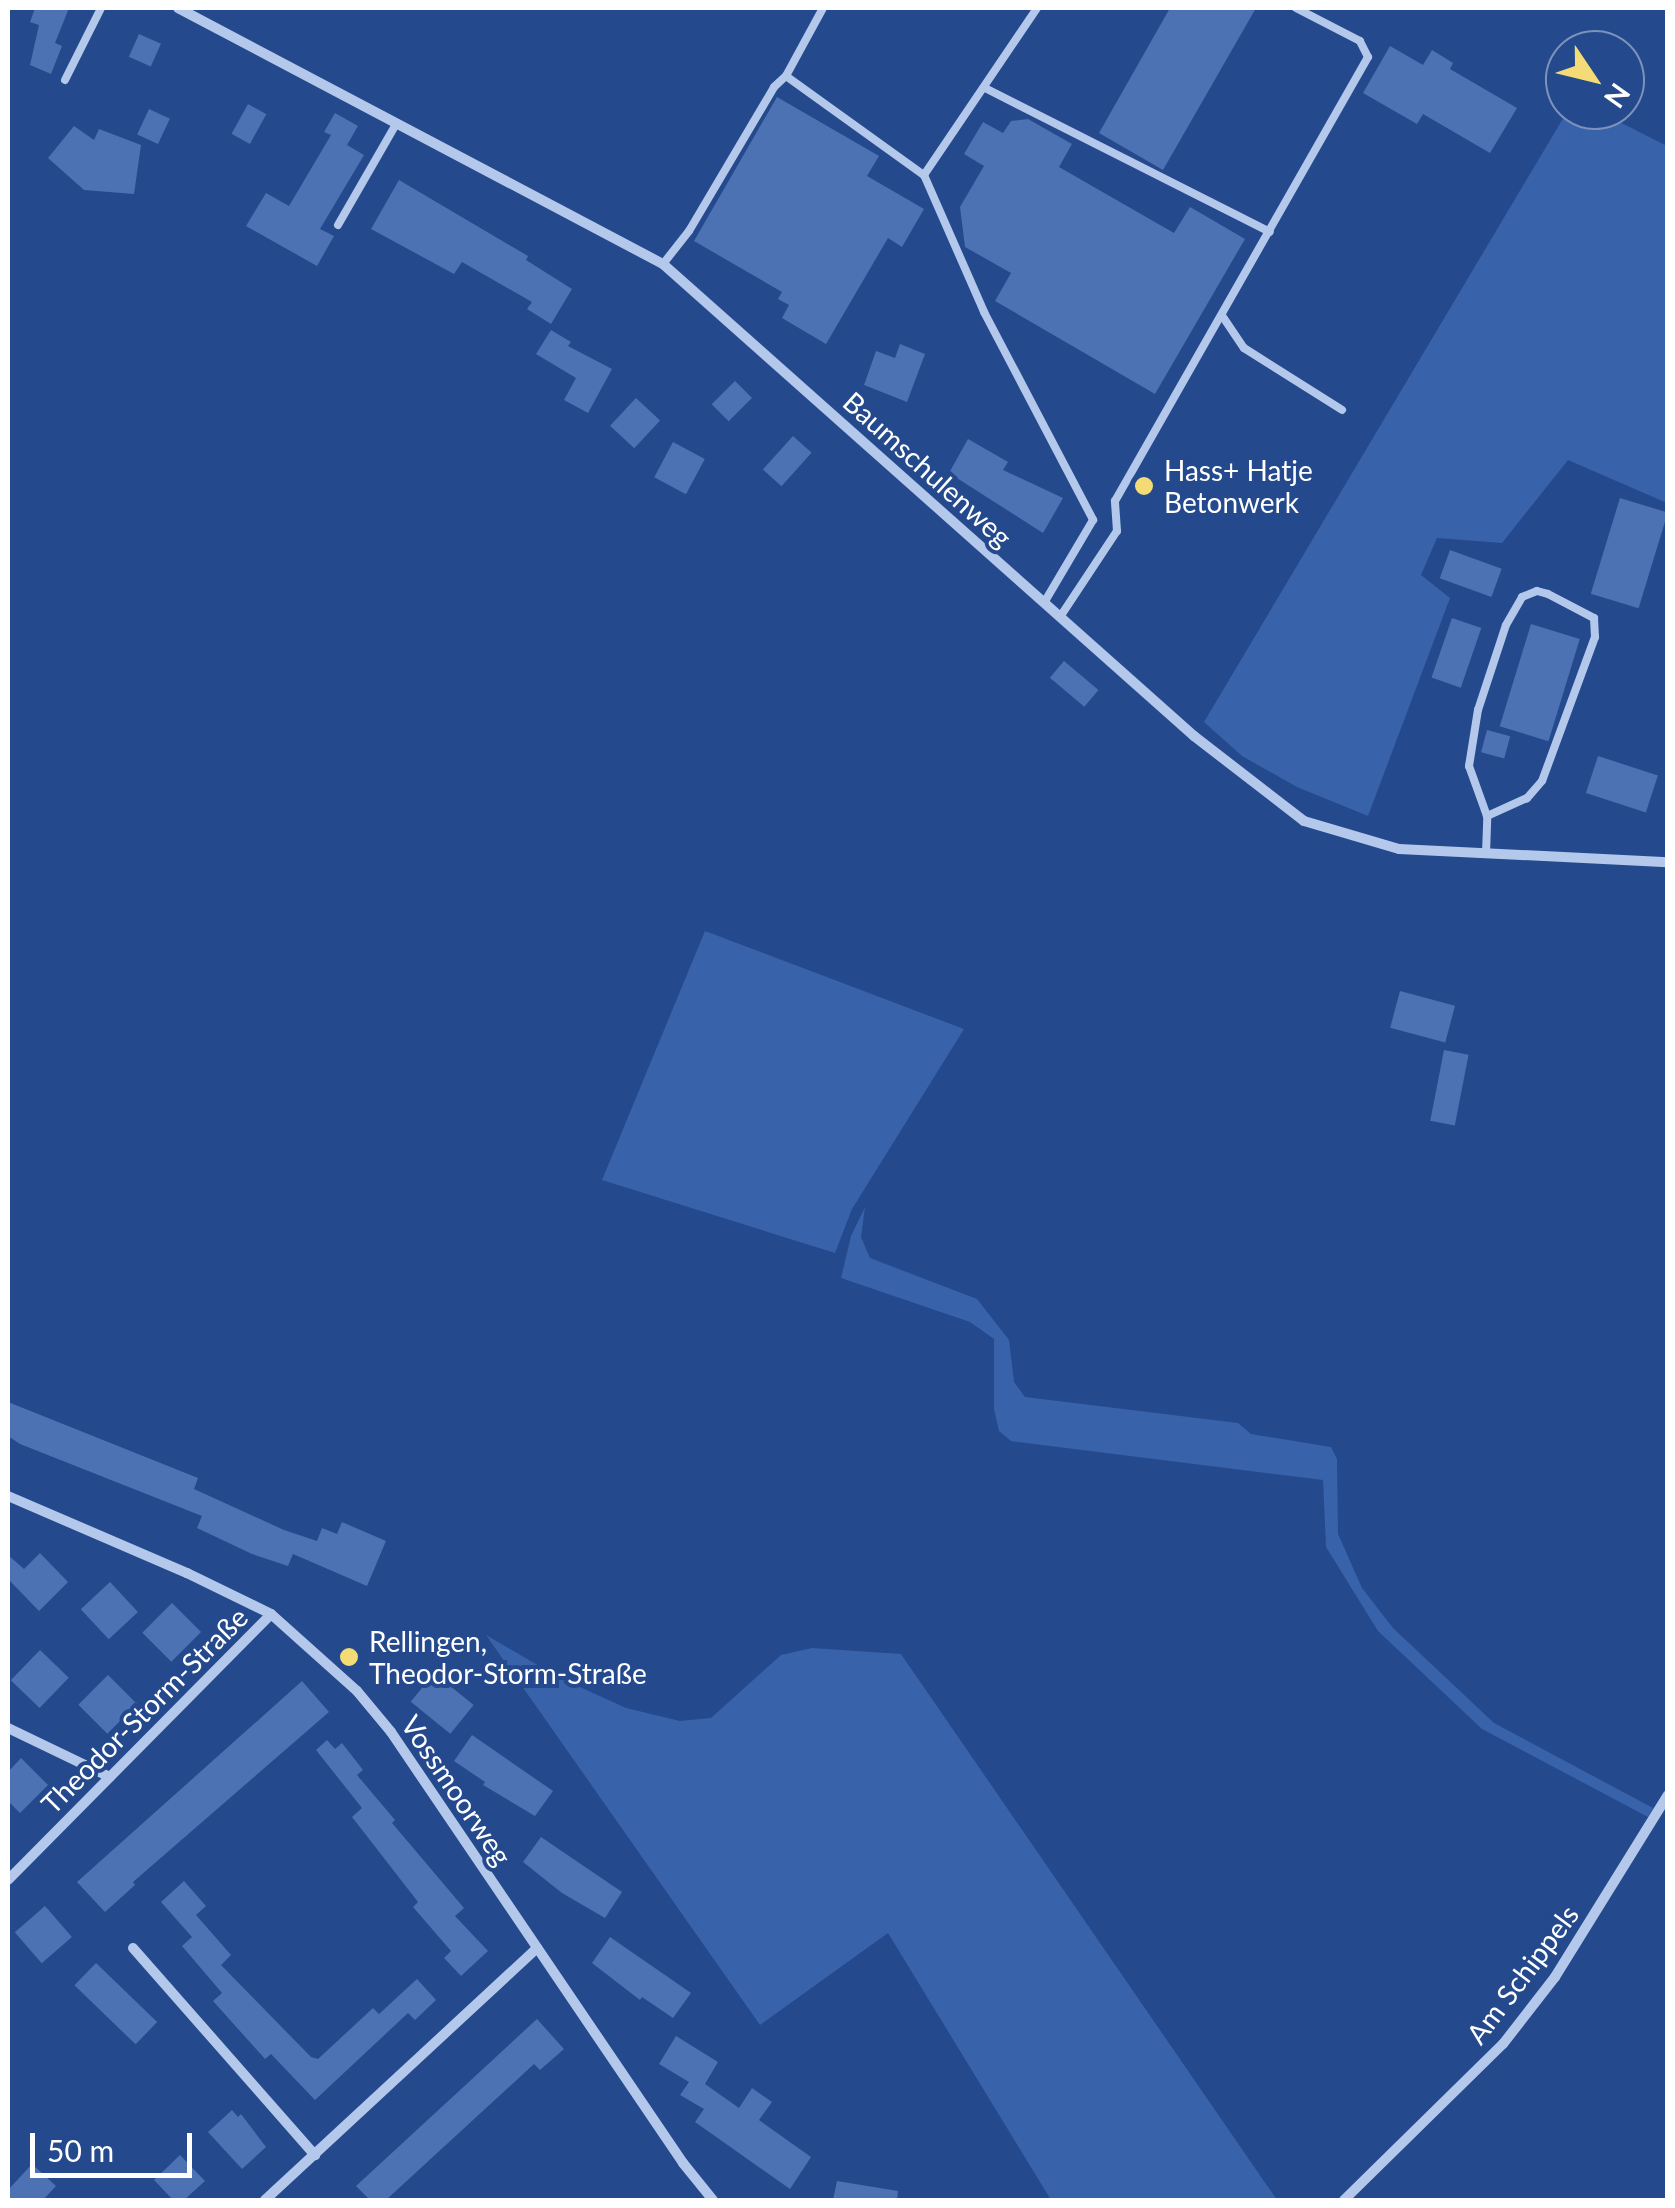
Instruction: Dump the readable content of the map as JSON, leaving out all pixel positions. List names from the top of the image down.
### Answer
{
  "streets": {
    "street": [
      "Baumschulenweg",
      "Theodor-Storm-Straße",
      "Vossmoorweg",
      "Am Schippels"
    ]
  },
  "crossings": [
    ["Theodor-Storm-Straße", "Vossmoorweg"]
  ],
  "places": ["Hass+ Hatje Betonwerk", "Rellingen, Theodor-Storm-Straße"],
  "scale_bar": "50 m",
  "north": "bottom right"
}
